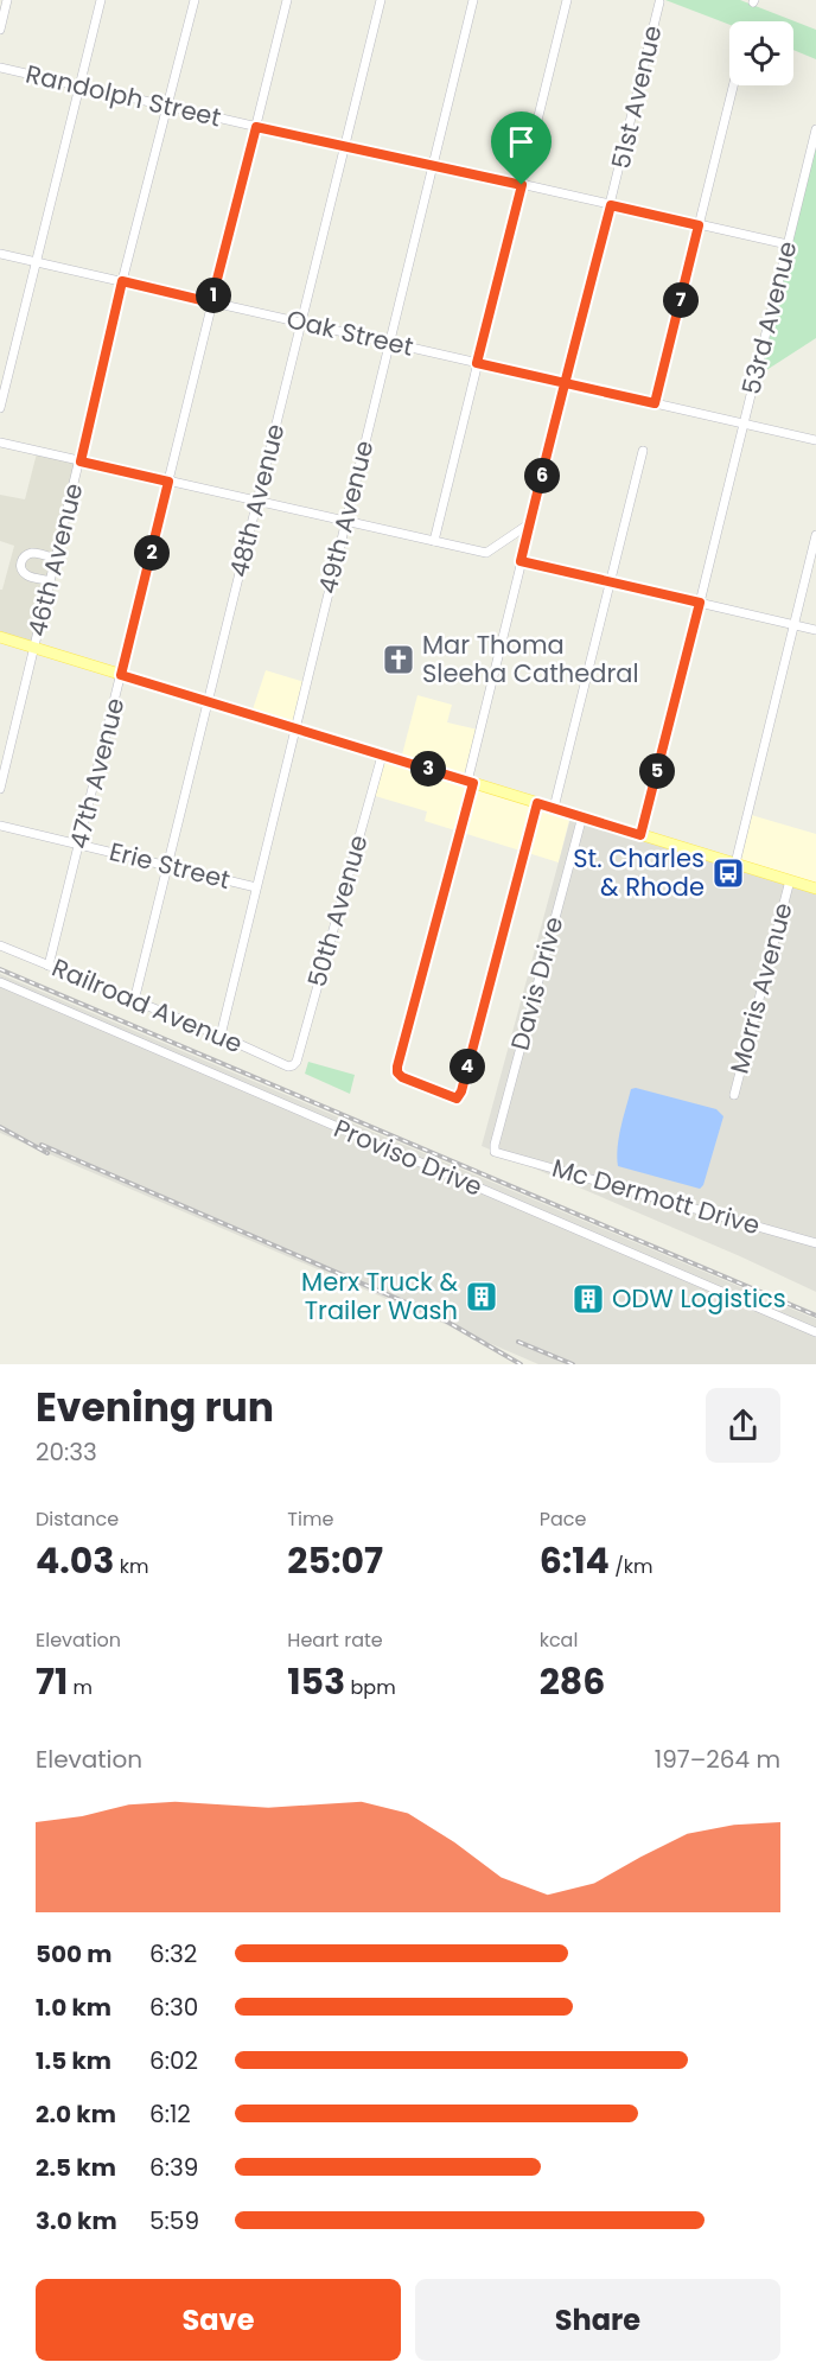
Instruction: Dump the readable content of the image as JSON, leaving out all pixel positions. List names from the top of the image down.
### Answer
{
  "streets": {
    "street": [
      "Randolph Street",
      "51st Avenue",
      "53rd Avenue",
      "Oak Street",
      "48th Avenue",
      "49th Avenue",
      "46th Avenue",
      "47th Avenue",
      "Erie Street",
      "50th Avenue",
      "Davis Drive",
      "Morris Avenue",
      "Railroad Avenue",
      "Proviso Drive",
      "Mc Dermott Drive"
    ]
  },
  "crossings": [
    ["Randolph Street", "51st Avenue"],
    ["Randolph Street", "53rd Avenue"],
    ["Randolph Street", "48th Avenue"],
    ["Randolph Street", "49th Avenue"],
    ["Randolph Street", "46th Avenue"],
    ["Randolph Street", "47th Avenue"],
    ["51st Avenue", "Oak Street"],
    ["53rd Avenue", "Oak Street"],
    ["Oak Street", "48th Avenue"],
    ["Oak Street", "49th Avenue"],
    ["Oak Street", "46th Avenue"],
    ["Oak Street", "47th Avenue"],
    ["48th Avenue", "Erie Street"],
    ["48th Avenue", "Railroad Avenue"],
    ["49th Avenue", "Erie Street"],
    ["49th Avenue", "Railroad Avenue"],
    ["47th Avenue", "Erie Street"],
    ["47th Avenue", "Railroad Avenue"],
    ["50th Avenue", "Railroad Avenue"],
    ["Davis Drive", "Mc Dermott Drive"]
  ],
  "places": {
    "church": ["Mar Thoma Sleeha Cathedral"],
    "bus stop": ["St. Charles & Rhode"],
    "building": ["Merx Truck & Trailer Wash", "ODW Logistics"]
  },
  "page": {
    "pins": [
      "1",
      "7",
      "6",
      "2",
      "3",
      "5",
      "4"
    ],
    "heading": ["Evening run", "20:33"],
    "stats": [
      ["Distance", "4.03 km"],
      ["Time", "25:07"],
      ["Pace", "6:14 /km"],
      ["Elevation", "71 m"],
      ["Heart rate", "153 bpm"],
      ["kcal", "286"]
    ],
    "chart": ["Elevation", "197–264 m"],
    "list": [
      {
        "name": "500 m",
        "note": "6:32"
      },
      {
        "name": "1.0 km",
        "note": "6:30"
      },
      {
        "name": "1.5 km",
        "note": "6:02"
      },
      {
        "name": "2.0 km",
        "note": "6:12"
      },
      {
        "name": "2.5 km",
        "note": "6:39"
      },
      {
        "name": "3.0 km",
        "note": "5:59"
      }
    ],
    "buttons": ["Save", "Share"]
  }
}
